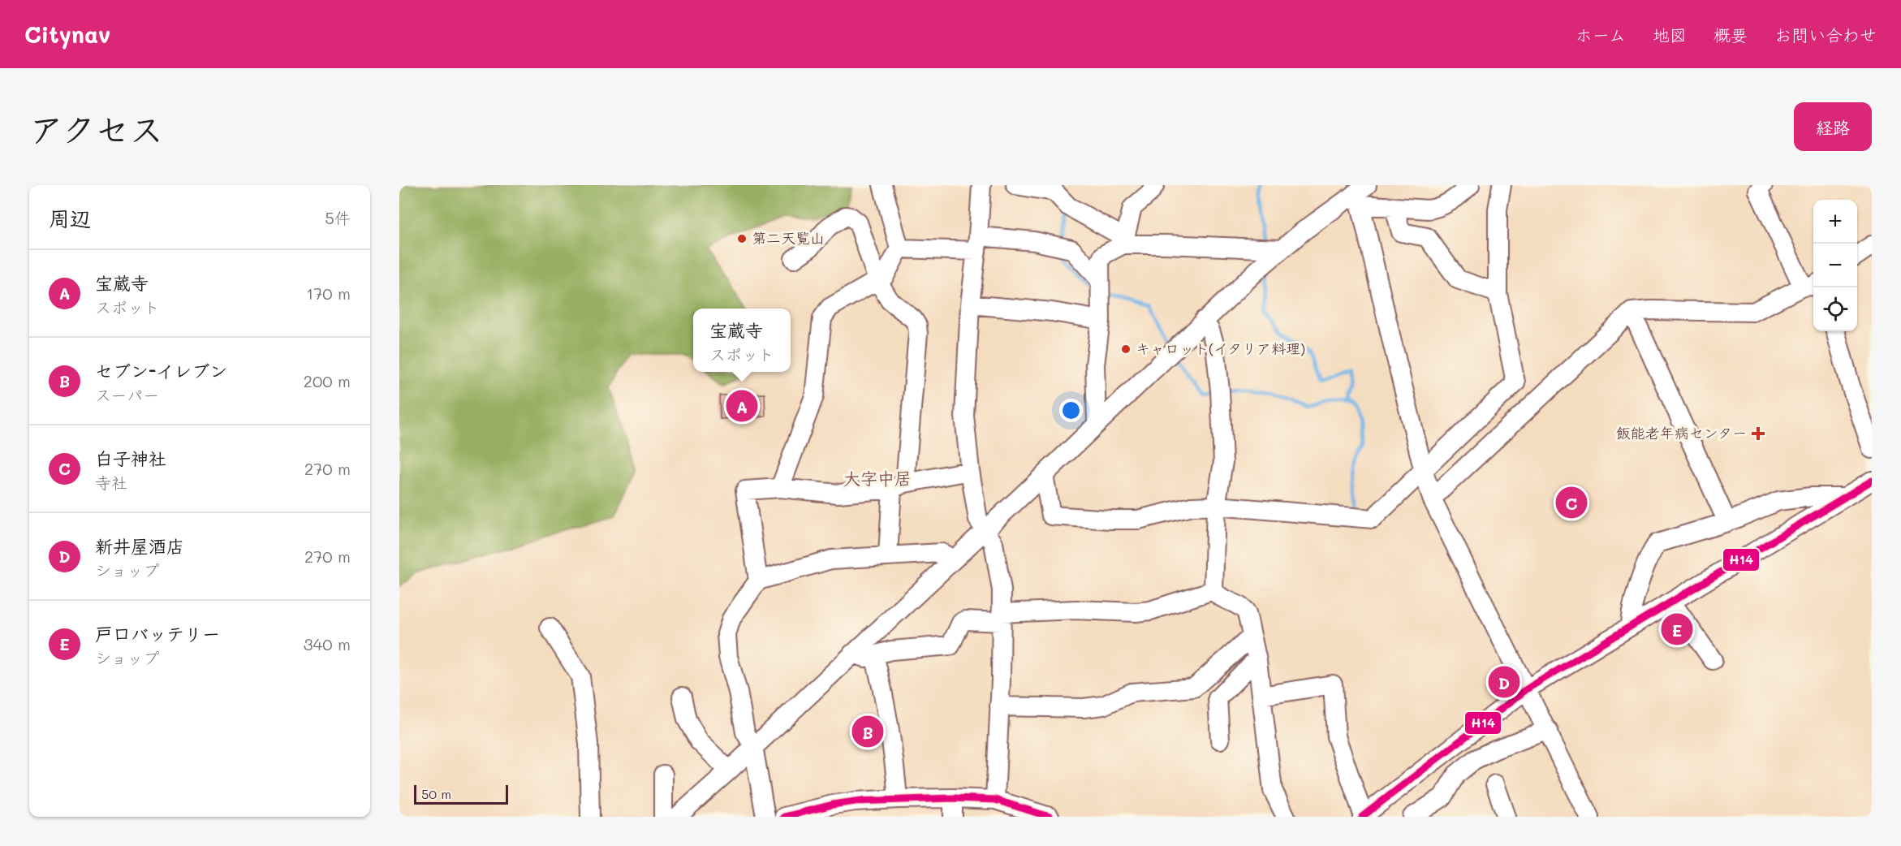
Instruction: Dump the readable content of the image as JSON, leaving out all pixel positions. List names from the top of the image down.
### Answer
{
  "districts": ["大字中居"],
  "places": {
    "other": ["第二天覧山", "キャロット(イタリア料理)"],
    "health": ["飯能老年病センター"]
  },
  "lines": ["transit line H14"],
  "scale_bar": "50 m",
  "page": {
    "header": "Citynav",
    "nav": [
      "ホーム",
      "地図",
      "概要",
      "お問い合わせ"
    ],
    "title": "アクセス",
    "buttons": "経路",
    "heading": ["周辺", "5件"],
    "map_buttons": ["+", "−"],
    "list": [
      {
        "mark": "A",
        "name": "宝蔵寺",
        "note": "スポット",
        "value": "170 m"
      },
      {
        "mark": "B",
        "name": "セブン-イレブン",
        "note": "スーパー",
        "value": "200 m"
      },
      {
        "mark": "C",
        "name": "白子神社",
        "note": "寺社",
        "value": "270 m"
      },
      {
        "mark": "D",
        "name": "新井屋酒店",
        "note": "ショップ",
        "value": "270 m"
      },
      {
        "mark": "E",
        "name": "戸口バッテリー",
        "note": "ショップ",
        "value": "340 m"
      }
    ],
    "popup": ["宝蔵寺", "スポット"],
    "pins": [
      "A",
      "C",
      "E",
      "D",
      "B"
    ],
    "scale": "50 m"
  }
}
